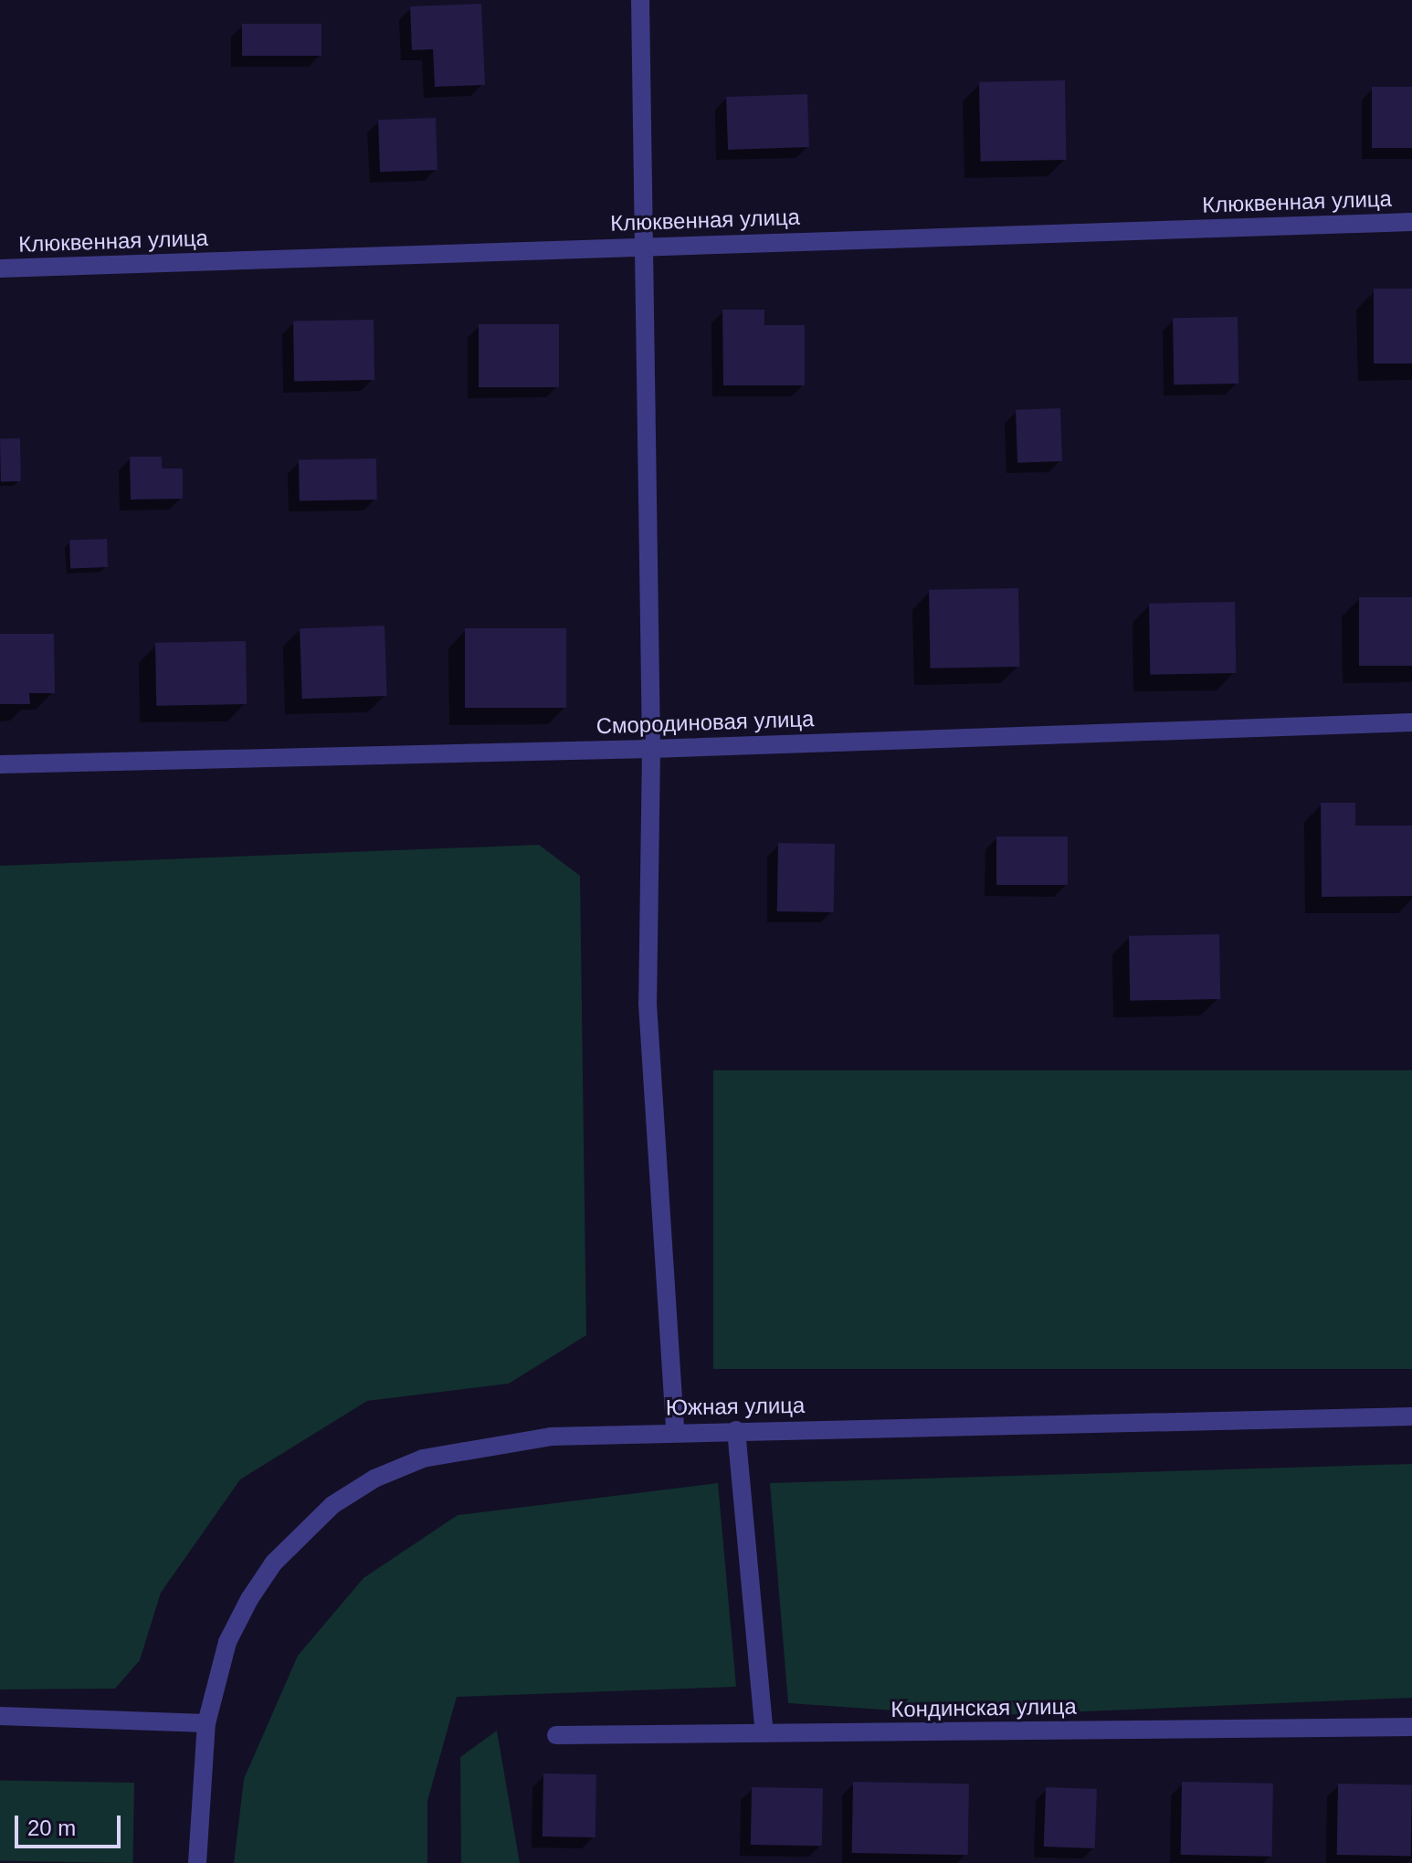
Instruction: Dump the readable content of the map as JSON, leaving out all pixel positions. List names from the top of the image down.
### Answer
{
  "streets": {
    "street": [
      "Клюквенная улица",
      "Смородиновая улица",
      "Южная улица",
      "Кондинская улица"
    ]
  },
  "scale_bar": "20 m"
}
